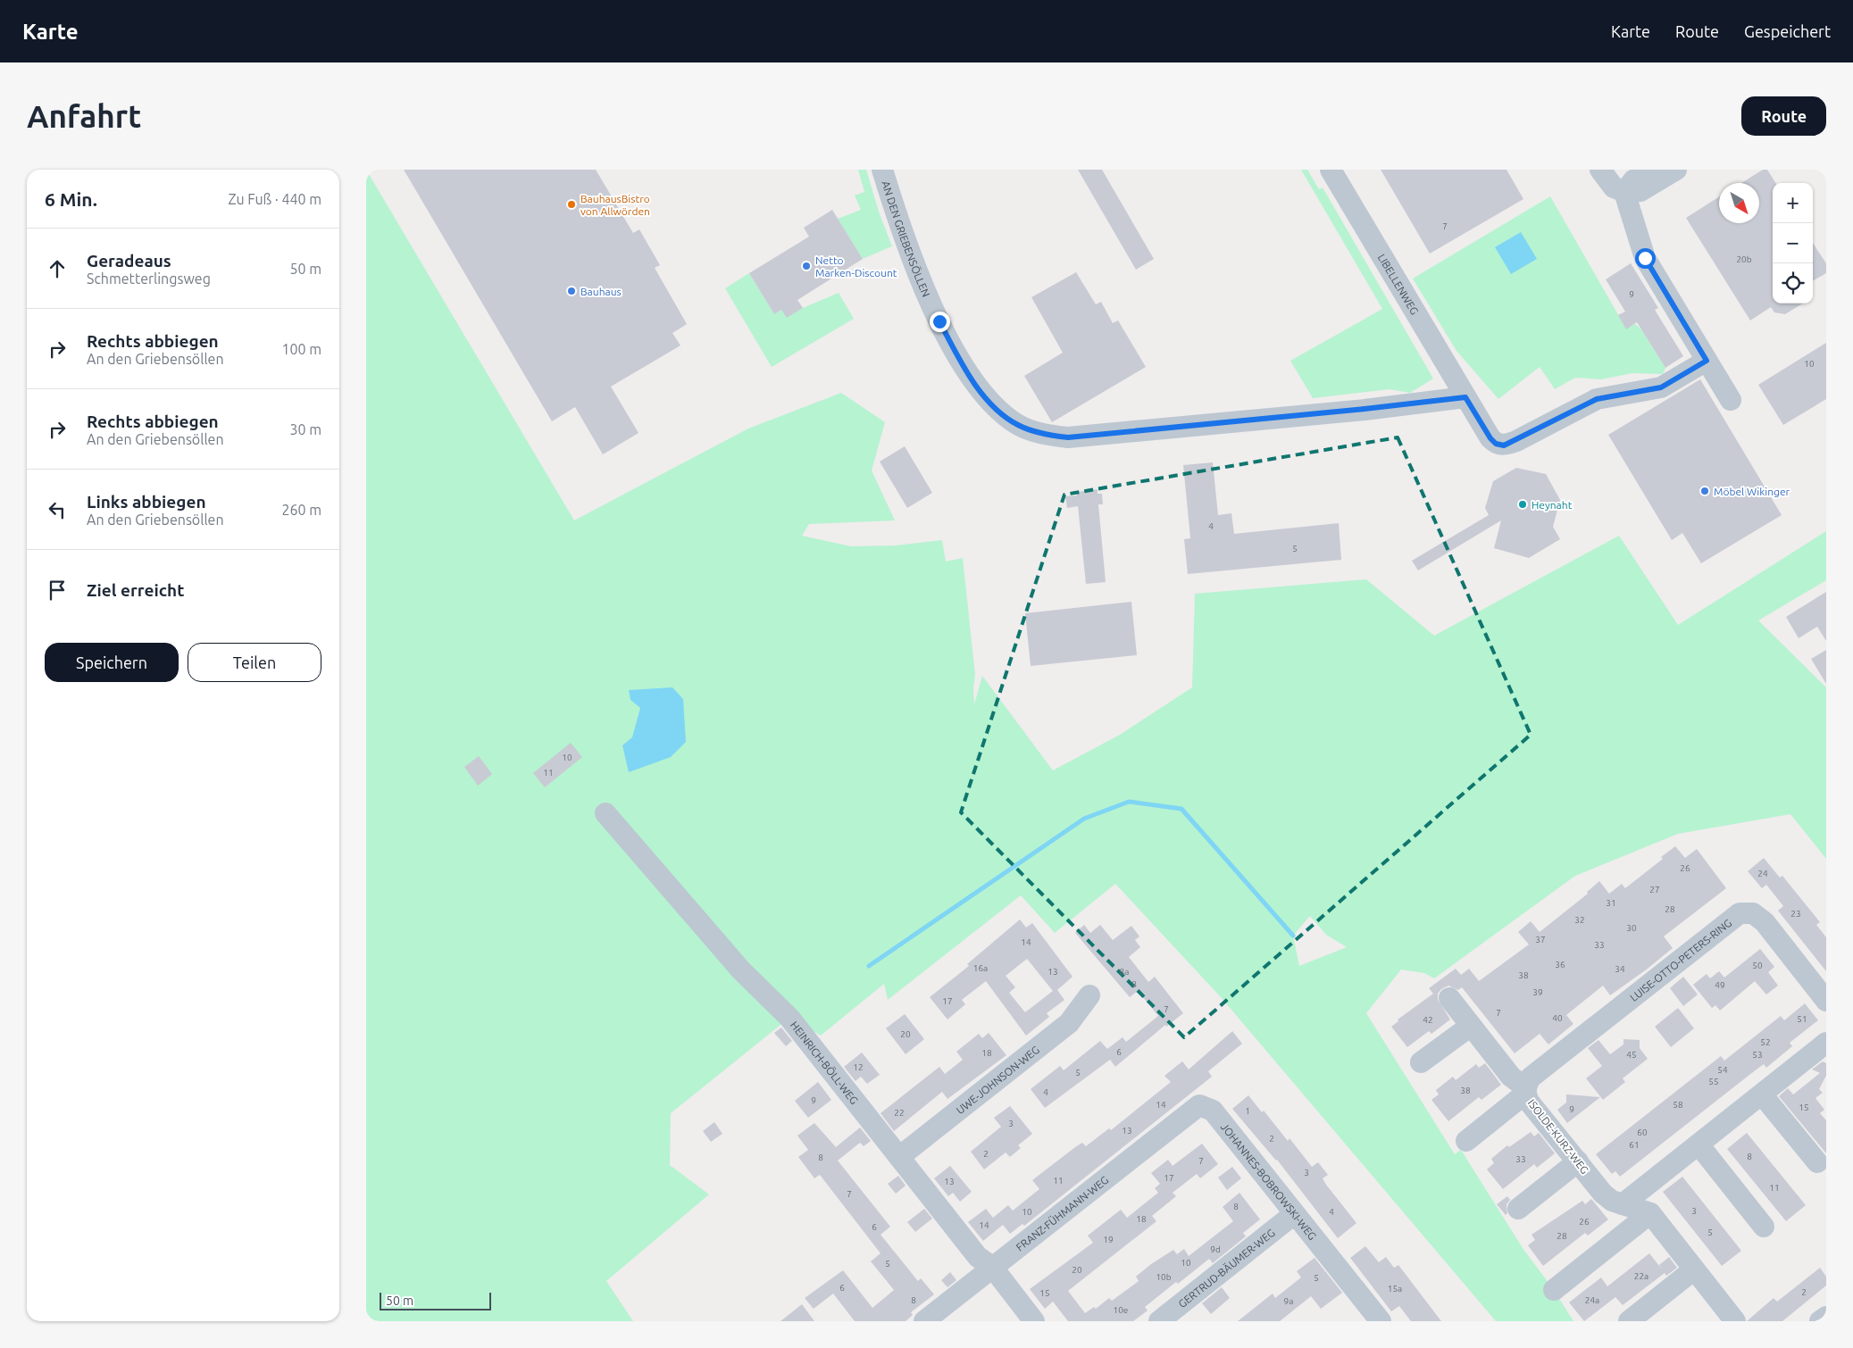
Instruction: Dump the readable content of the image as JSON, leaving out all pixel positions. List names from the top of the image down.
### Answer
{
  "streets": {
    "street": [
      "AN DEN GRIEBENSÖLLEN",
      "LIBELLENWEG",
      "LUISE-OTTO-PETERS-RING",
      "HEINRICH-BÖLL-WEG",
      "UWE-JOHNSON-WEG",
      "ISOLDE-KURZ-WEG",
      "JOHANNES-BOBROWSKI-WEG",
      "FRANZ-FÜHMANN-WEG",
      "GERTRUD-BÄUMER-WEG"
    ]
  },
  "crossings": [
    ["AN DEN GRIEBENSÖLLEN", "LIBELLENWEG"],
    ["LUISE-OTTO-PETERS-RING", "ISOLDE-KURZ-WEG"],
    ["HEINRICH-BÖLL-WEG", "UWE-JOHNSON-WEG"],
    ["HEINRICH-BÖLL-WEG", "FRANZ-FÜHMANN-WEG"],
    ["JOHANNES-BOBROWSKI-WEG", "FRANZ-FÜHMANN-WEG"],
    ["JOHANNES-BOBROWSKI-WEG", "GERTRUD-BÄUMER-WEG"]
  ],
  "places": [
    "BauhausBistro von Allwörden",
    "Netto Marken-Discount",
    "Bauhaus",
    "Möbel Wikinger",
    "Heynaht"
  ],
  "house_numbers": [
    "7",
    "20b",
    "9",
    "10",
    "4",
    "5",
    "10",
    "11",
    "26",
    "24",
    "27",
    "31",
    "28",
    "23",
    "32",
    "30",
    "37",
    "14",
    "33",
    "36",
    "50",
    "16a",
    "34",
    "13",
    "8a",
    "38",
    "8",
    "49",
    "39",
    "17",
    "7",
    "7",
    "40",
    "51",
    "42",
    "20",
    "52",
    "6",
    "18",
    "45",
    "53",
    "12",
    "54",
    "5",
    "55",
    "38",
    "4",
    "9",
    "14",
    "58",
    "15",
    "9",
    "1",
    "22",
    "3",
    "13",
    "60",
    "2",
    "61",
    "2",
    "8",
    "8",
    "33",
    "7",
    "3",
    "17",
    "11",
    "13",
    "11",
    "7",
    "8",
    "3",
    "10",
    "4",
    "18",
    "26",
    "14",
    "6",
    "5",
    "28",
    "19",
    "9d",
    "10",
    "5",
    "20",
    "22a",
    "10b",
    "5",
    "6",
    "15a",
    "2",
    "15",
    "8",
    "24a",
    "9a",
    "10e"
  ],
  "scale_bar": "50 m",
  "north": "bottom right",
  "page": {
    "header": "Karte",
    "nav": ["Karte", "Route", "Gespeichert"],
    "buttons": [
      "Route",
      ["Speichern", "Teilen"]
    ],
    "title": "Anfahrt",
    "heading": ["6 Min.", "Zu Fuß · 440 m"],
    "map_buttons": ["+", "−"],
    "list": [
      ["Geradeaus", "Schmetterlingsweg", "50 m"],
      ["Rechts abbiegen", "An den Griebensöllen", "100 m"],
      ["Rechts abbiegen", "An den Griebensöllen", "30 m"],
      ["Links abbiegen", "An den Griebensöllen", "260 m"],
      "Ziel erreicht"
    ],
    "scale": "50 m"
  }
}
